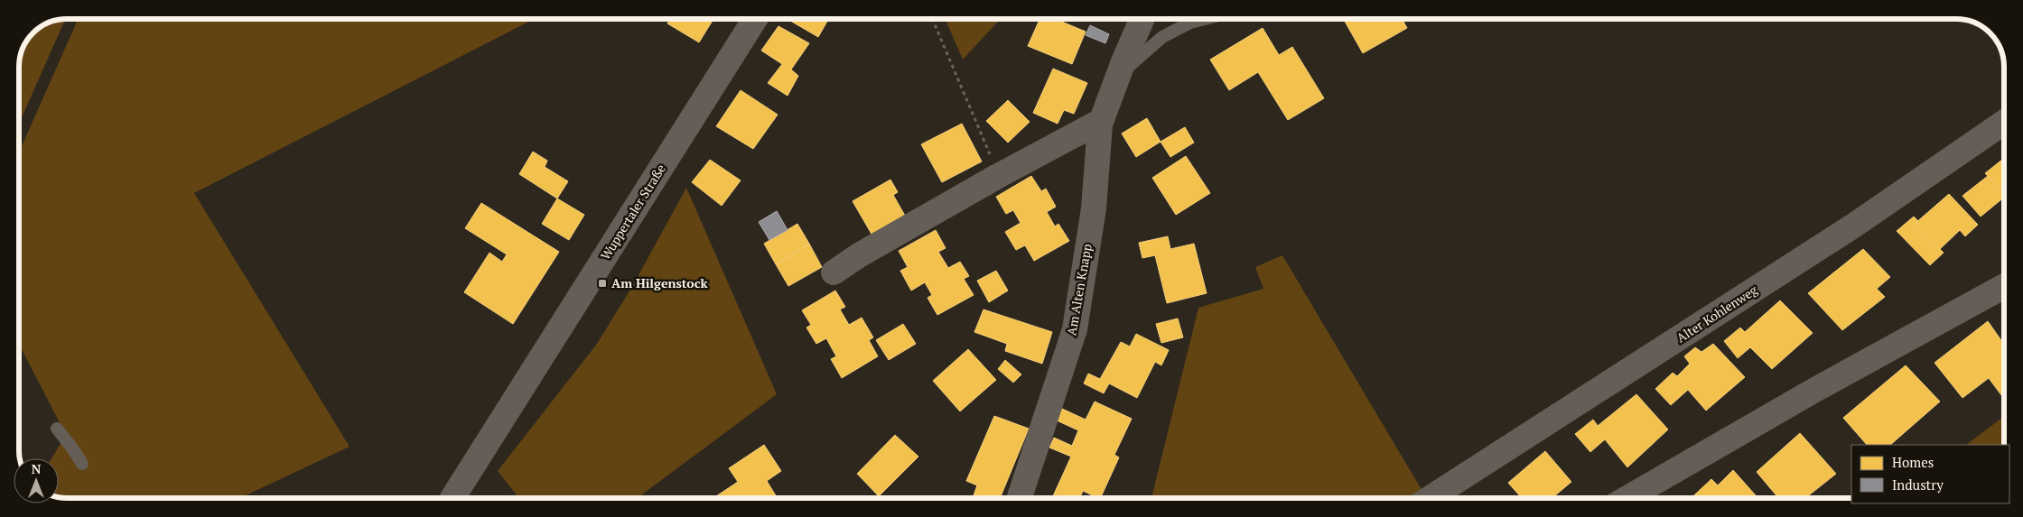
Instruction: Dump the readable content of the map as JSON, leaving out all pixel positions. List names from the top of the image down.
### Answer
{
  "streets": {
    "street": ["Wuppertaler Straße", "Am Alten Knapp", "Alter Kohlenweg"]
  },
  "places": {
    "transit": ["Am Hilgenstock"]
  },
  "legend": ["Homes", "Industry"],
  "north": "top"
}
